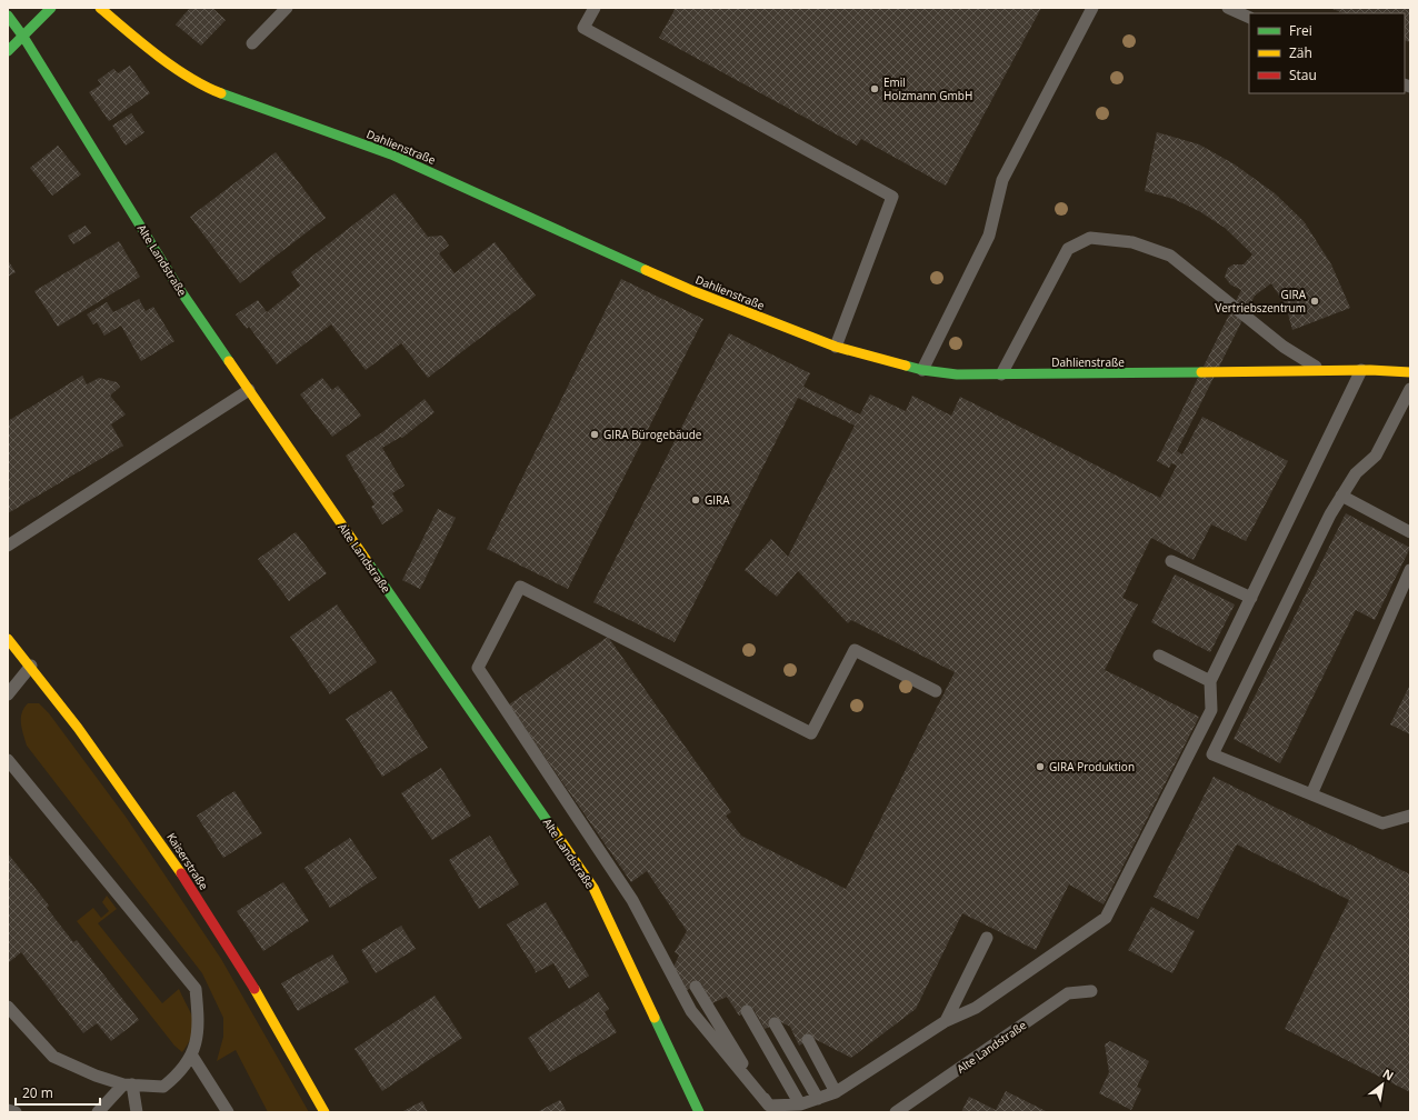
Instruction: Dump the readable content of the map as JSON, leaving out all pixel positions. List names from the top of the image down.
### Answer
{
  "streets": {
    "street": ["Dahlienstraße", "Alte Landstraße", "Kaiserstraße"]
  },
  "places": [
    "Emil Holzmann GmbH",
    "GIRA Vertriebszentrum",
    "GIRA Bürogebäude",
    "GIRA",
    "GIRA Produktion"
  ],
  "legend": ["Frei", "Zäh", "Stau"],
  "scale_bar": "20 m",
  "north": "top right"
}
